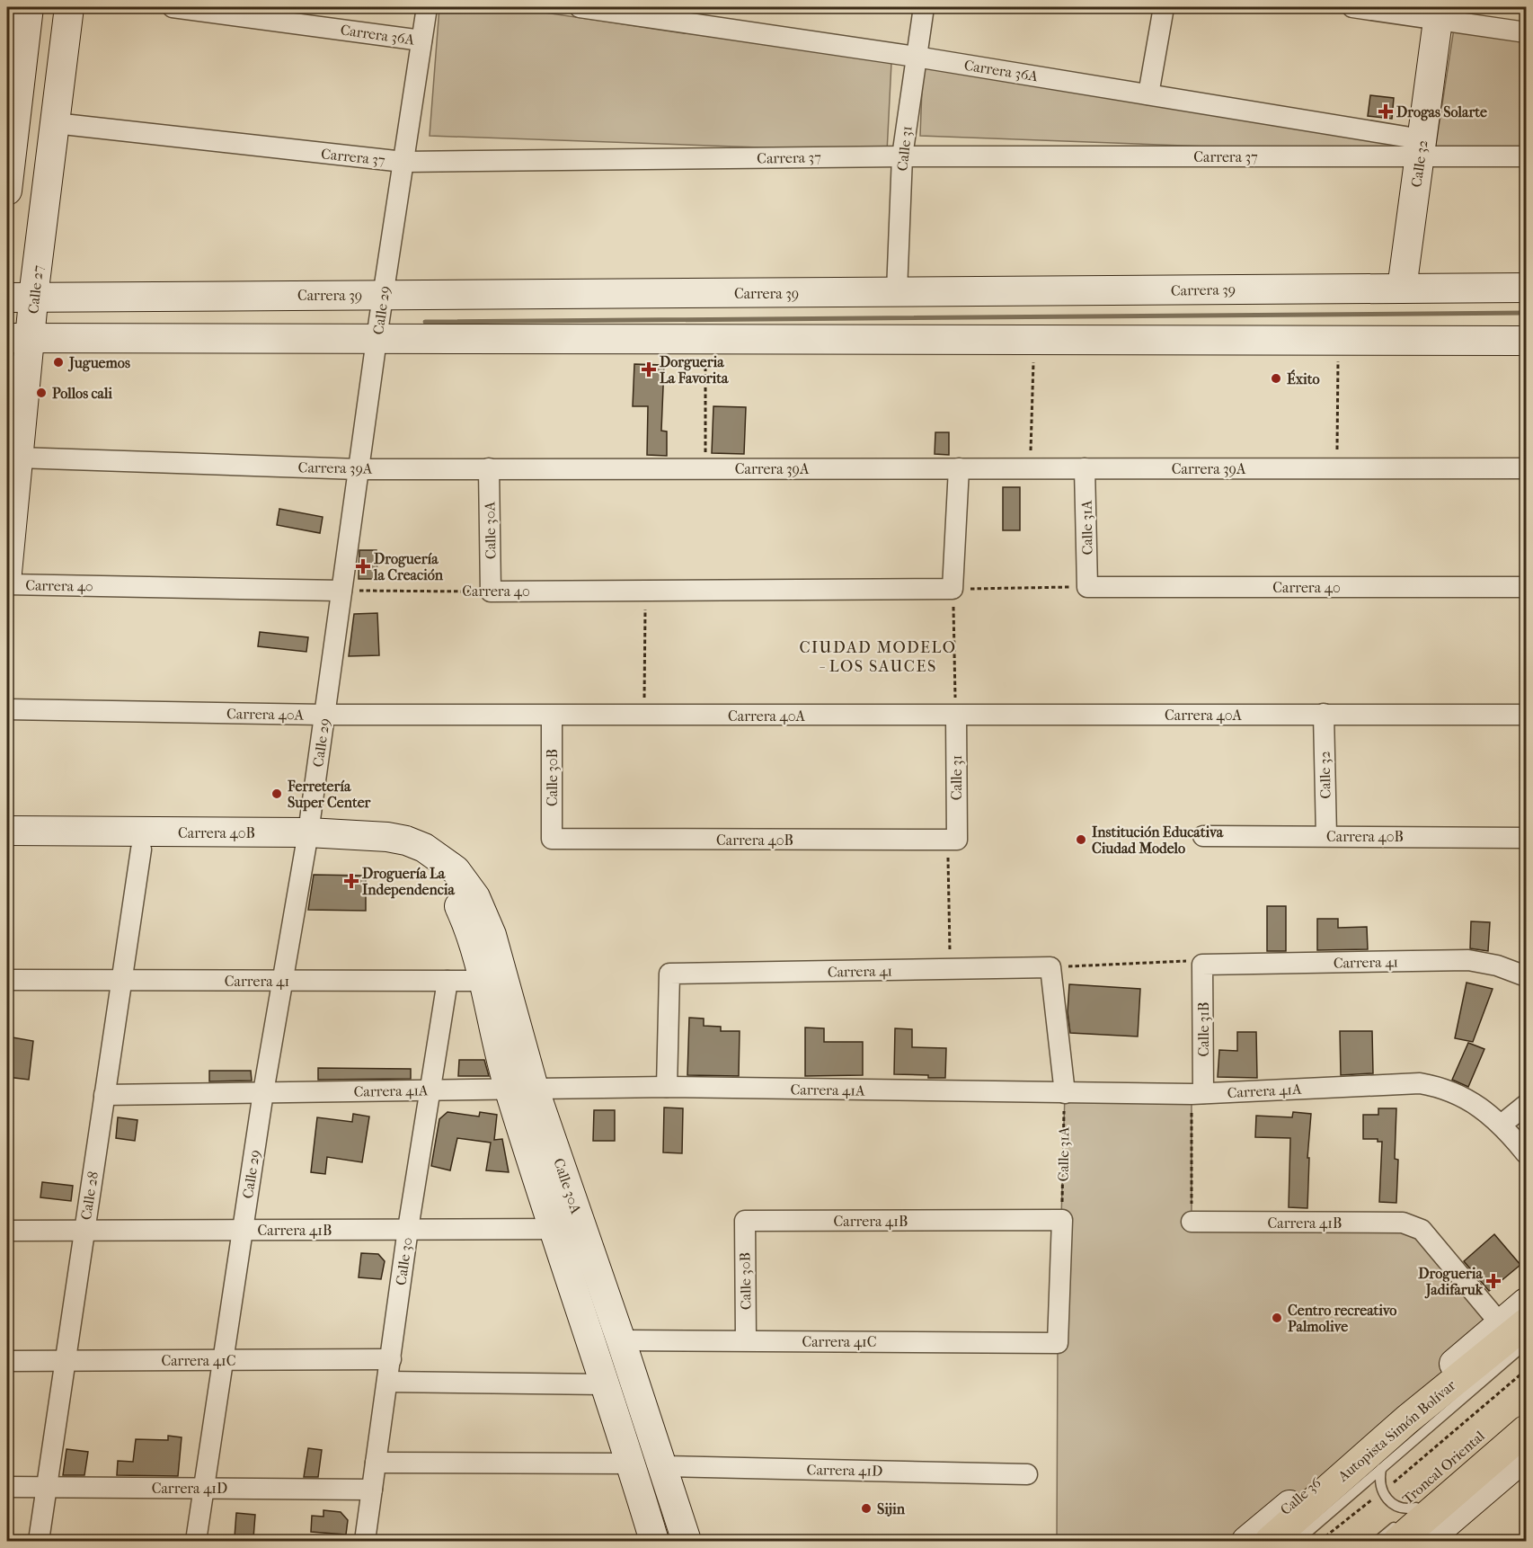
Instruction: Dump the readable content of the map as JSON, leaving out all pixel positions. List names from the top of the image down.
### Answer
{
  "streets": {
    "highway": ["Autopista Simón Bolívar"],
    "main road": [
      "Calle 32",
      "Calle 27",
      "Carrera 39",
      "Calle 30A",
      "Carrera 40B",
      "Calle 36"
    ],
    "street": [
      "Carrera 36A",
      "Calle 31",
      "Carrera 37",
      "Calle 29",
      "Carrera 39A",
      "Calle 31A",
      "Carrera 40",
      "Carrera 40A",
      "Calle 30B",
      "Carrera 41",
      "Calle 31B",
      "Carrera 41A",
      "Calle 28",
      "Carrera 41B",
      "Calle 30",
      "Carrera 41C",
      "Carrera 41D"
    ],
    "lane": ["Troncal Oriental"]
  },
  "crossings": [
    ["Carrera 36A", "Calle 31"],
    ["Carrera 36A", "Carrera 37"],
    ["Carrera 36A", "Calle 32"],
    ["Carrera 36A", "Calle 29"],
    ["Calle 31", "Carrera 37"],
    ["Calle 31", "Carrera 39"],
    ["Calle 31", "Carrera 40A"],
    ["Calle 31", "Carrera 40B"],
    ["Carrera 37", "Calle 32"],
    ["Carrera 37", "Calle 27"],
    ["Carrera 37", "Calle 29"],
    ["Calle 32", "Carrera 39"],
    ["Calle 32", "Carrera 40A"],
    ["Calle 32", "Carrera 40B"],
    ["Calle 27", "Carrera 39"],
    ["Calle 27", "Carrera 39A"],
    ["Carrera 39", "Calle 29"],
    ["Calle 29", "Carrera 39A"],
    ["Calle 29", "Carrera 40"],
    ["Calle 29", "Carrera 40A"],
    ["Calle 29", "Carrera 40B"],
    ["Calle 29", "Carrera 41"],
    ["Calle 29", "Carrera 41A"],
    ["Calle 29", "Carrera 41B"],
    ["Calle 29", "Carrera 41C"],
    ["Calle 29", "Carrera 41D"],
    ["Carrera 39A", "Calle 31A"],
    ["Carrera 39A", "Calle 30A"],
    ["Calle 31A", "Carrera 40"],
    ["Calle 31A", "Carrera 41A"],
    ["Calle 31A", "Carrera 41B"],
    ["Calle 31A", "Carrera 41C"],
    ["Calle 30A", "Carrera 40"],
    ["Calle 30A", "Carrera 40B"],
    ["Calle 30A", "Carrera 41"],
    ["Calle 30A", "Carrera 41A"],
    ["Calle 30A", "Carrera 41B"],
    ["Calle 30A", "Carrera 41C"],
    ["Calle 30A", "Carrera 41D"],
    ["Carrera 40A", "Calle 30B"],
    ["Calle 30B", "Carrera 40B"],
    ["Calle 30B", "Carrera 41B"],
    ["Calle 30B", "Carrera 41C"],
    ["Carrera 40B", "Calle 28"],
    ["Carrera 41", "Calle 31B"],
    ["Carrera 41", "Carrera 41A"],
    ["Carrera 41", "Calle 28"],
    ["Carrera 41", "Calle 30"],
    ["Calle 31B", "Carrera 41A"],
    ["Carrera 41A", "Calle 28"],
    ["Carrera 41A", "Calle 30"],
    ["Calle 28", "Carrera 41B"],
    ["Calle 28", "Carrera 41C"],
    ["Calle 28", "Carrera 41D"],
    ["Carrera 41B", "Calle 30"],
    ["Carrera 41B", "Carrera 41C"],
    ["Carrera 41B", "Autopista Simón Bolívar"],
    ["Carrera 41B", "Calle 36"],
    ["Calle 30", "Carrera 41C"],
    ["Calle 30", "Carrera 41D"],
    ["Autopista Simón Bolívar", "Calle 36"]
  ],
  "districts": ["CIUDAD MODELO - LOS SAUCES"],
  "places": {
    "health": [
      "Drogas Solarte",
      "Dorgueria La Favorita",
      "Droguería la Creación",
      "Droguería La Independencia",
      "Drogueria Jadifaruk"
    ],
    "other": [
      "Juguemos",
      "Éxito",
      "Pollos cali",
      "Ferretería Super Center",
      "Institución Educativa Ciudad Modelo",
      "Centro recreativo Palmolive",
      "Sijin"
    ]
  }
}
